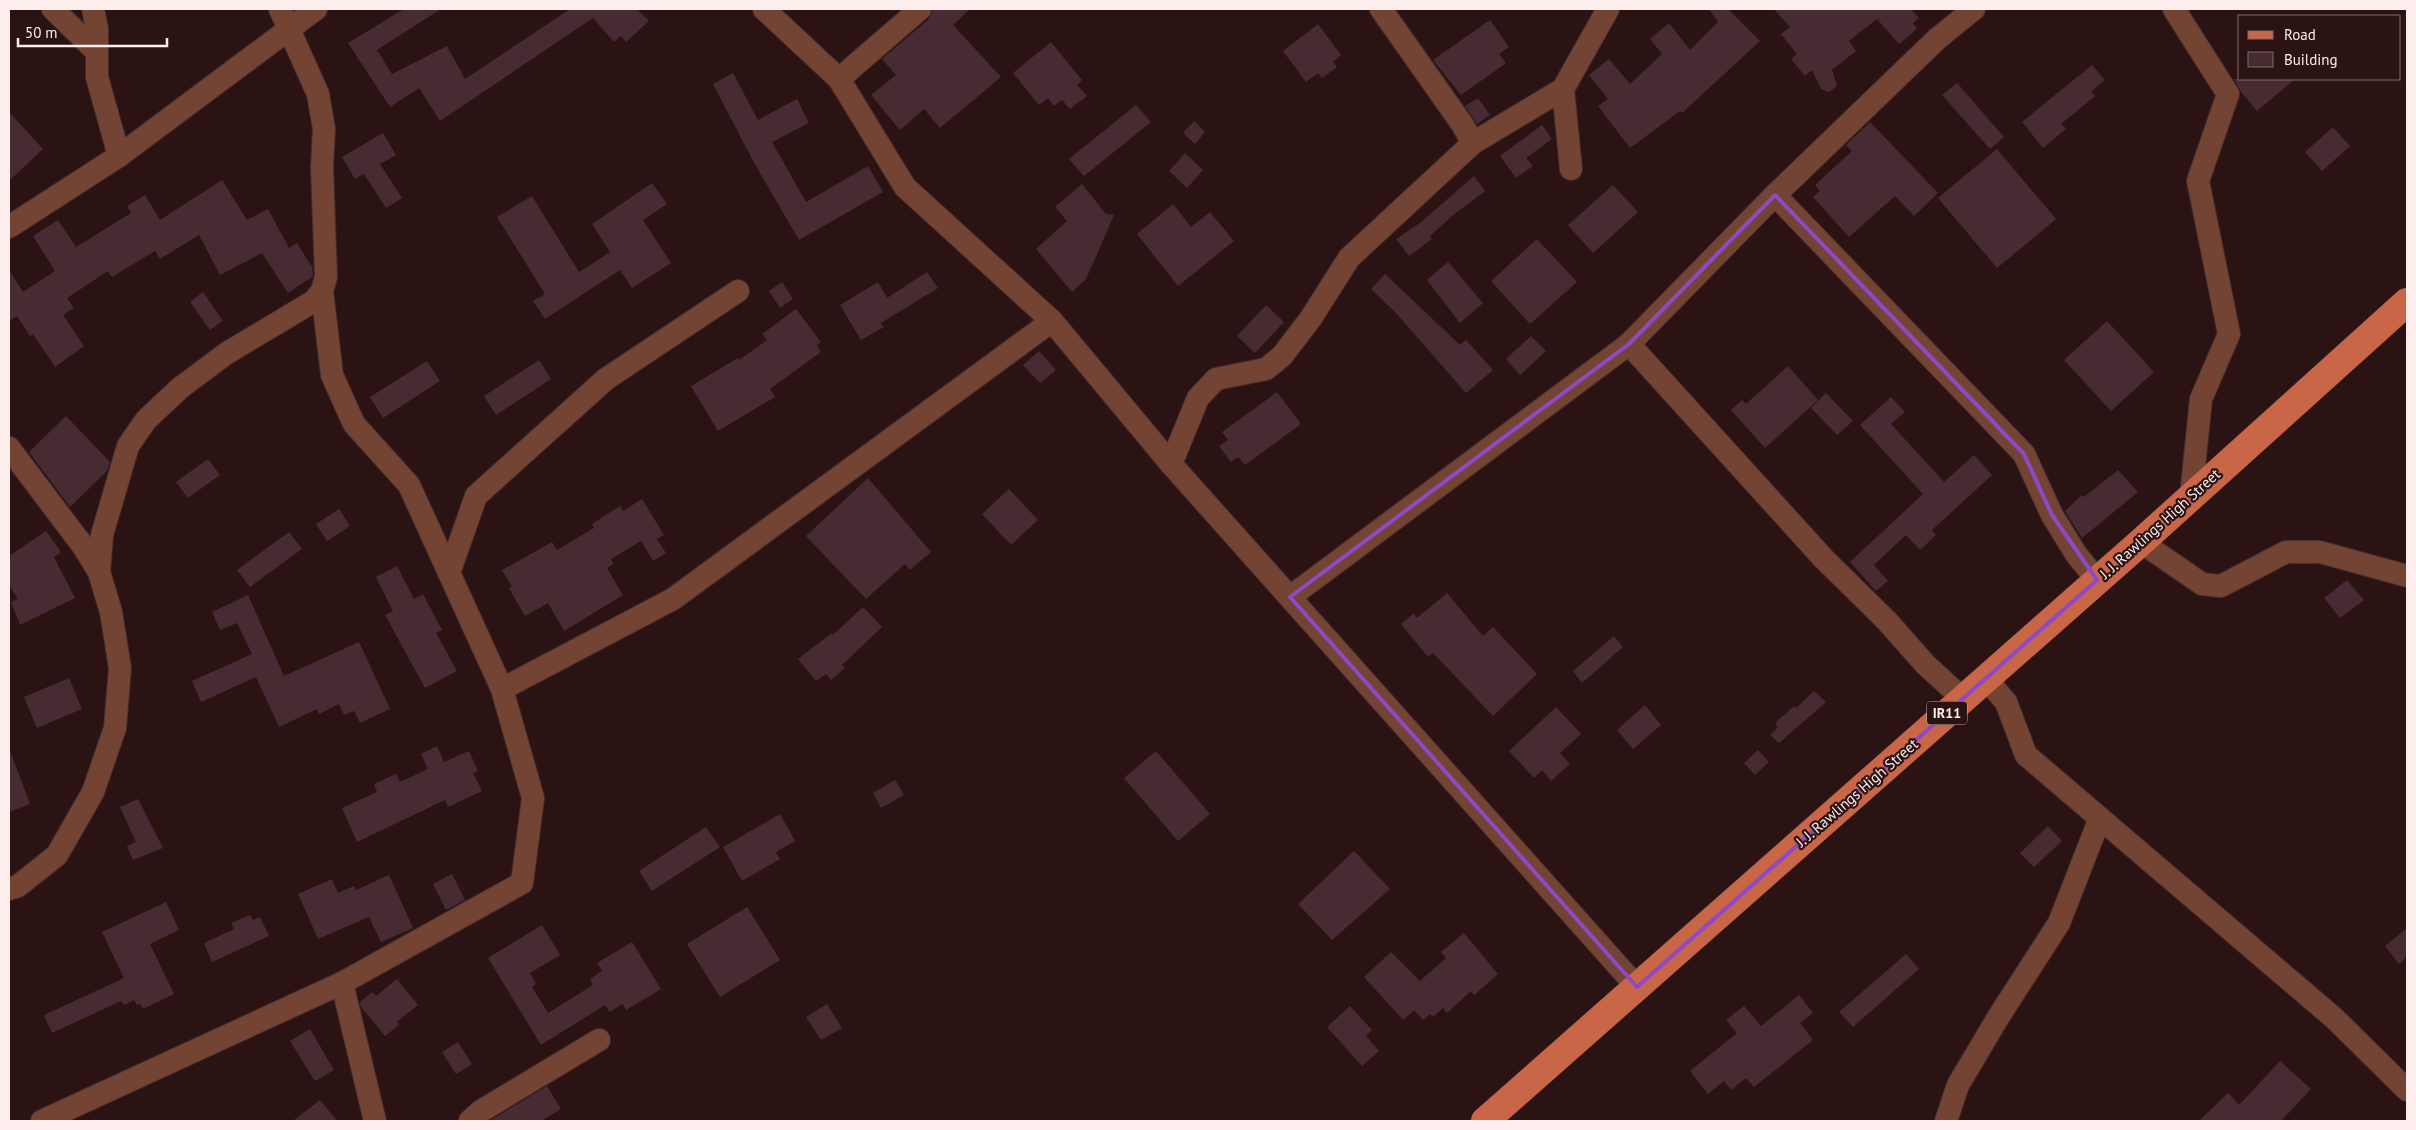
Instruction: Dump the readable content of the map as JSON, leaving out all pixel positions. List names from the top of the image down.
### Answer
{
  "streets": {
    "main road": ["J. J. Rawlings High Street", "IR11"]
  },
  "legend": ["Road", "Building"],
  "scale_bar": "50 m"
}
